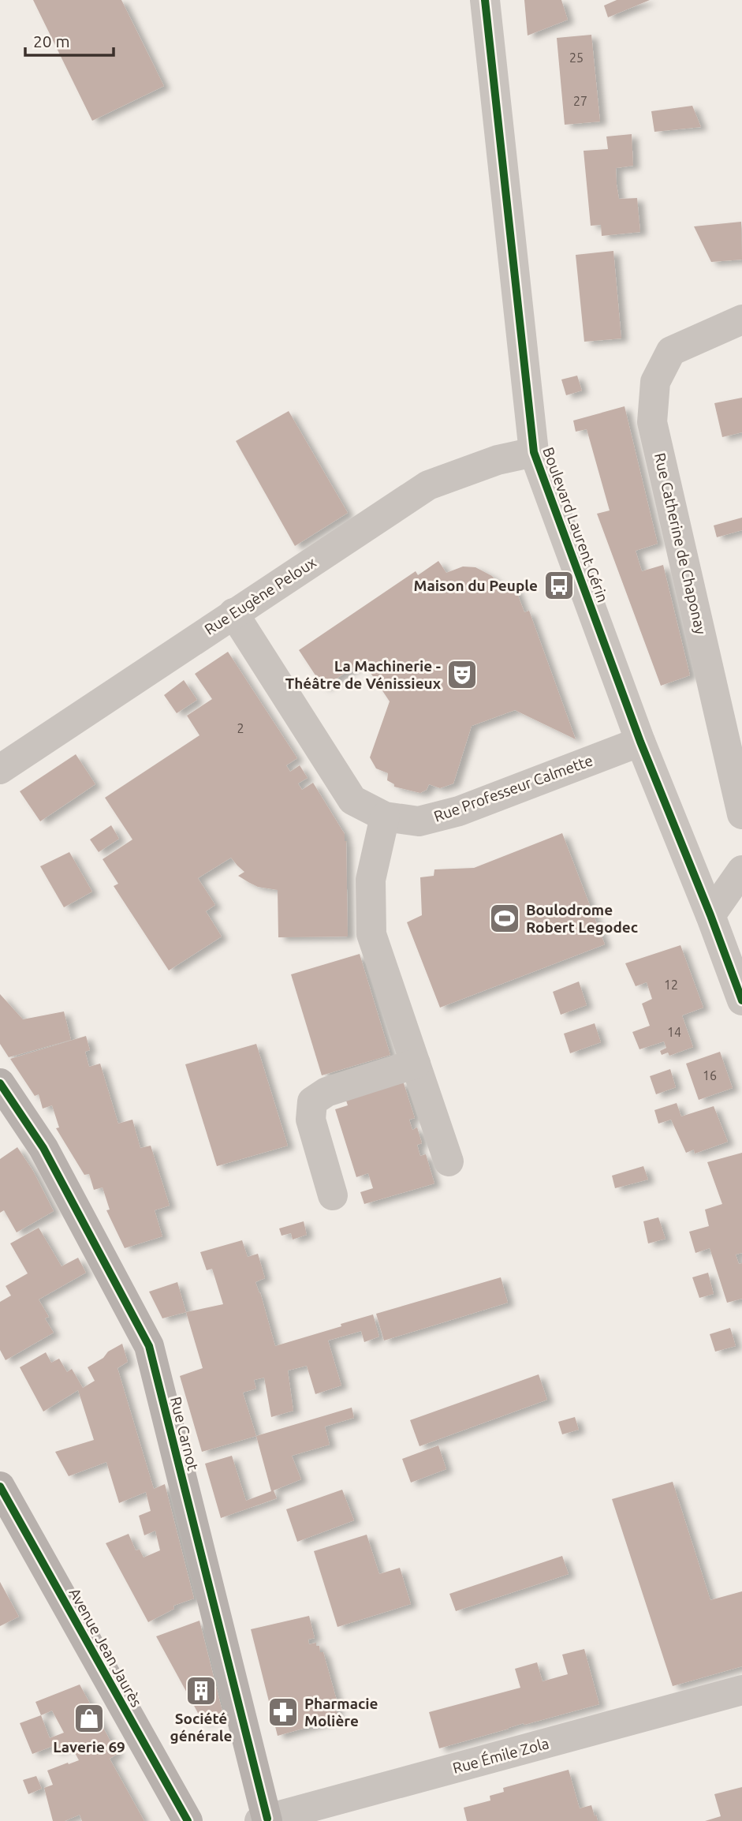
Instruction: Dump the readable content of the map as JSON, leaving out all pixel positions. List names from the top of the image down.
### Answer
{
  "streets": {
    "main road": ["Rue Carnot", "Avenue Jean Jaurès"],
    "street": [
      "Boulevard Laurent Gérin",
      "Rue Catherine de Chaponay",
      "Rue Eugène Peloux",
      "Rue Professeur Calmette",
      "Rue Émile Zola"
    ]
  },
  "crossings": [
    ["Boulevard Laurent Gérin", "Rue Eugène Peloux"],
    ["Boulevard Laurent Gérin", "Rue Professeur Calmette"],
    ["Rue Eugène Peloux", "Rue Professeur Calmette"],
    ["Rue Carnot", "Rue Émile Zola"]
  ],
  "places": {
    "bus stop": ["Maison du Peuple"],
    "theatre": ["La Machinerie - Théâtre de Vénissieux"],
    "sports": ["Boulodrome Robert Legodec"],
    "building": ["Société générale"],
    "pharmacy": ["Pharmacie Molière"],
    "shop": ["Laverie 69"]
  },
  "house_numbers": [
    "25",
    "27",
    "2",
    "12",
    "14",
    "16"
  ],
  "scale_bar": "20 m"
}
